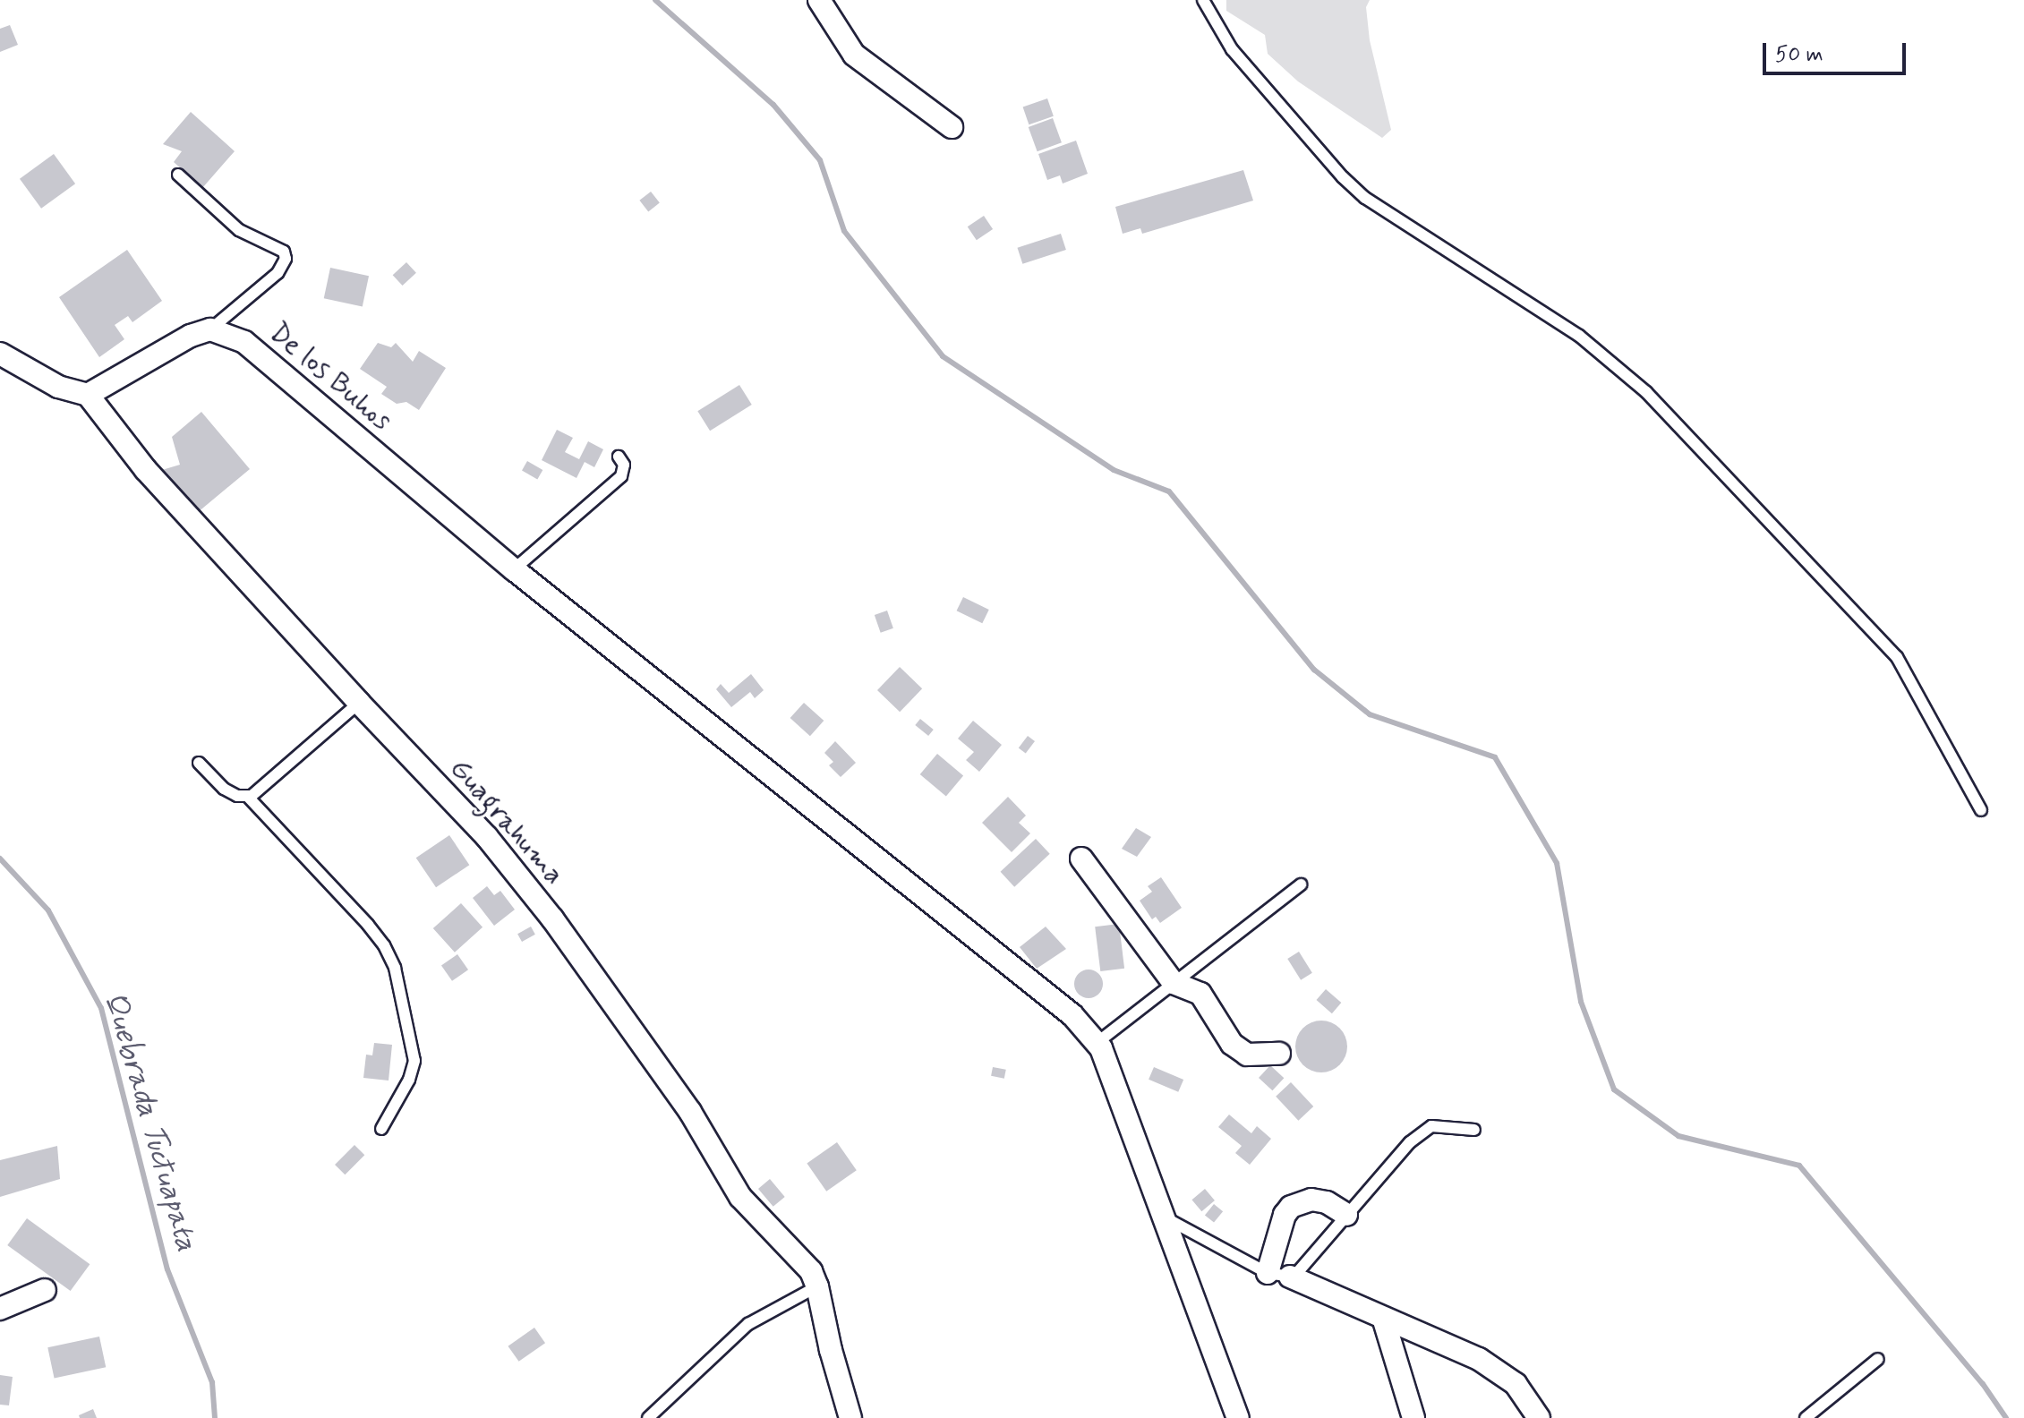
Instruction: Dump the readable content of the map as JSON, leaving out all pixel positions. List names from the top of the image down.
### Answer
{
  "streets": {
    "street": ["De los Buhos", "Guagrahuma"]
  },
  "water": ["Quebrada Tuctuapata"],
  "scale_bar": "50 m"
}
